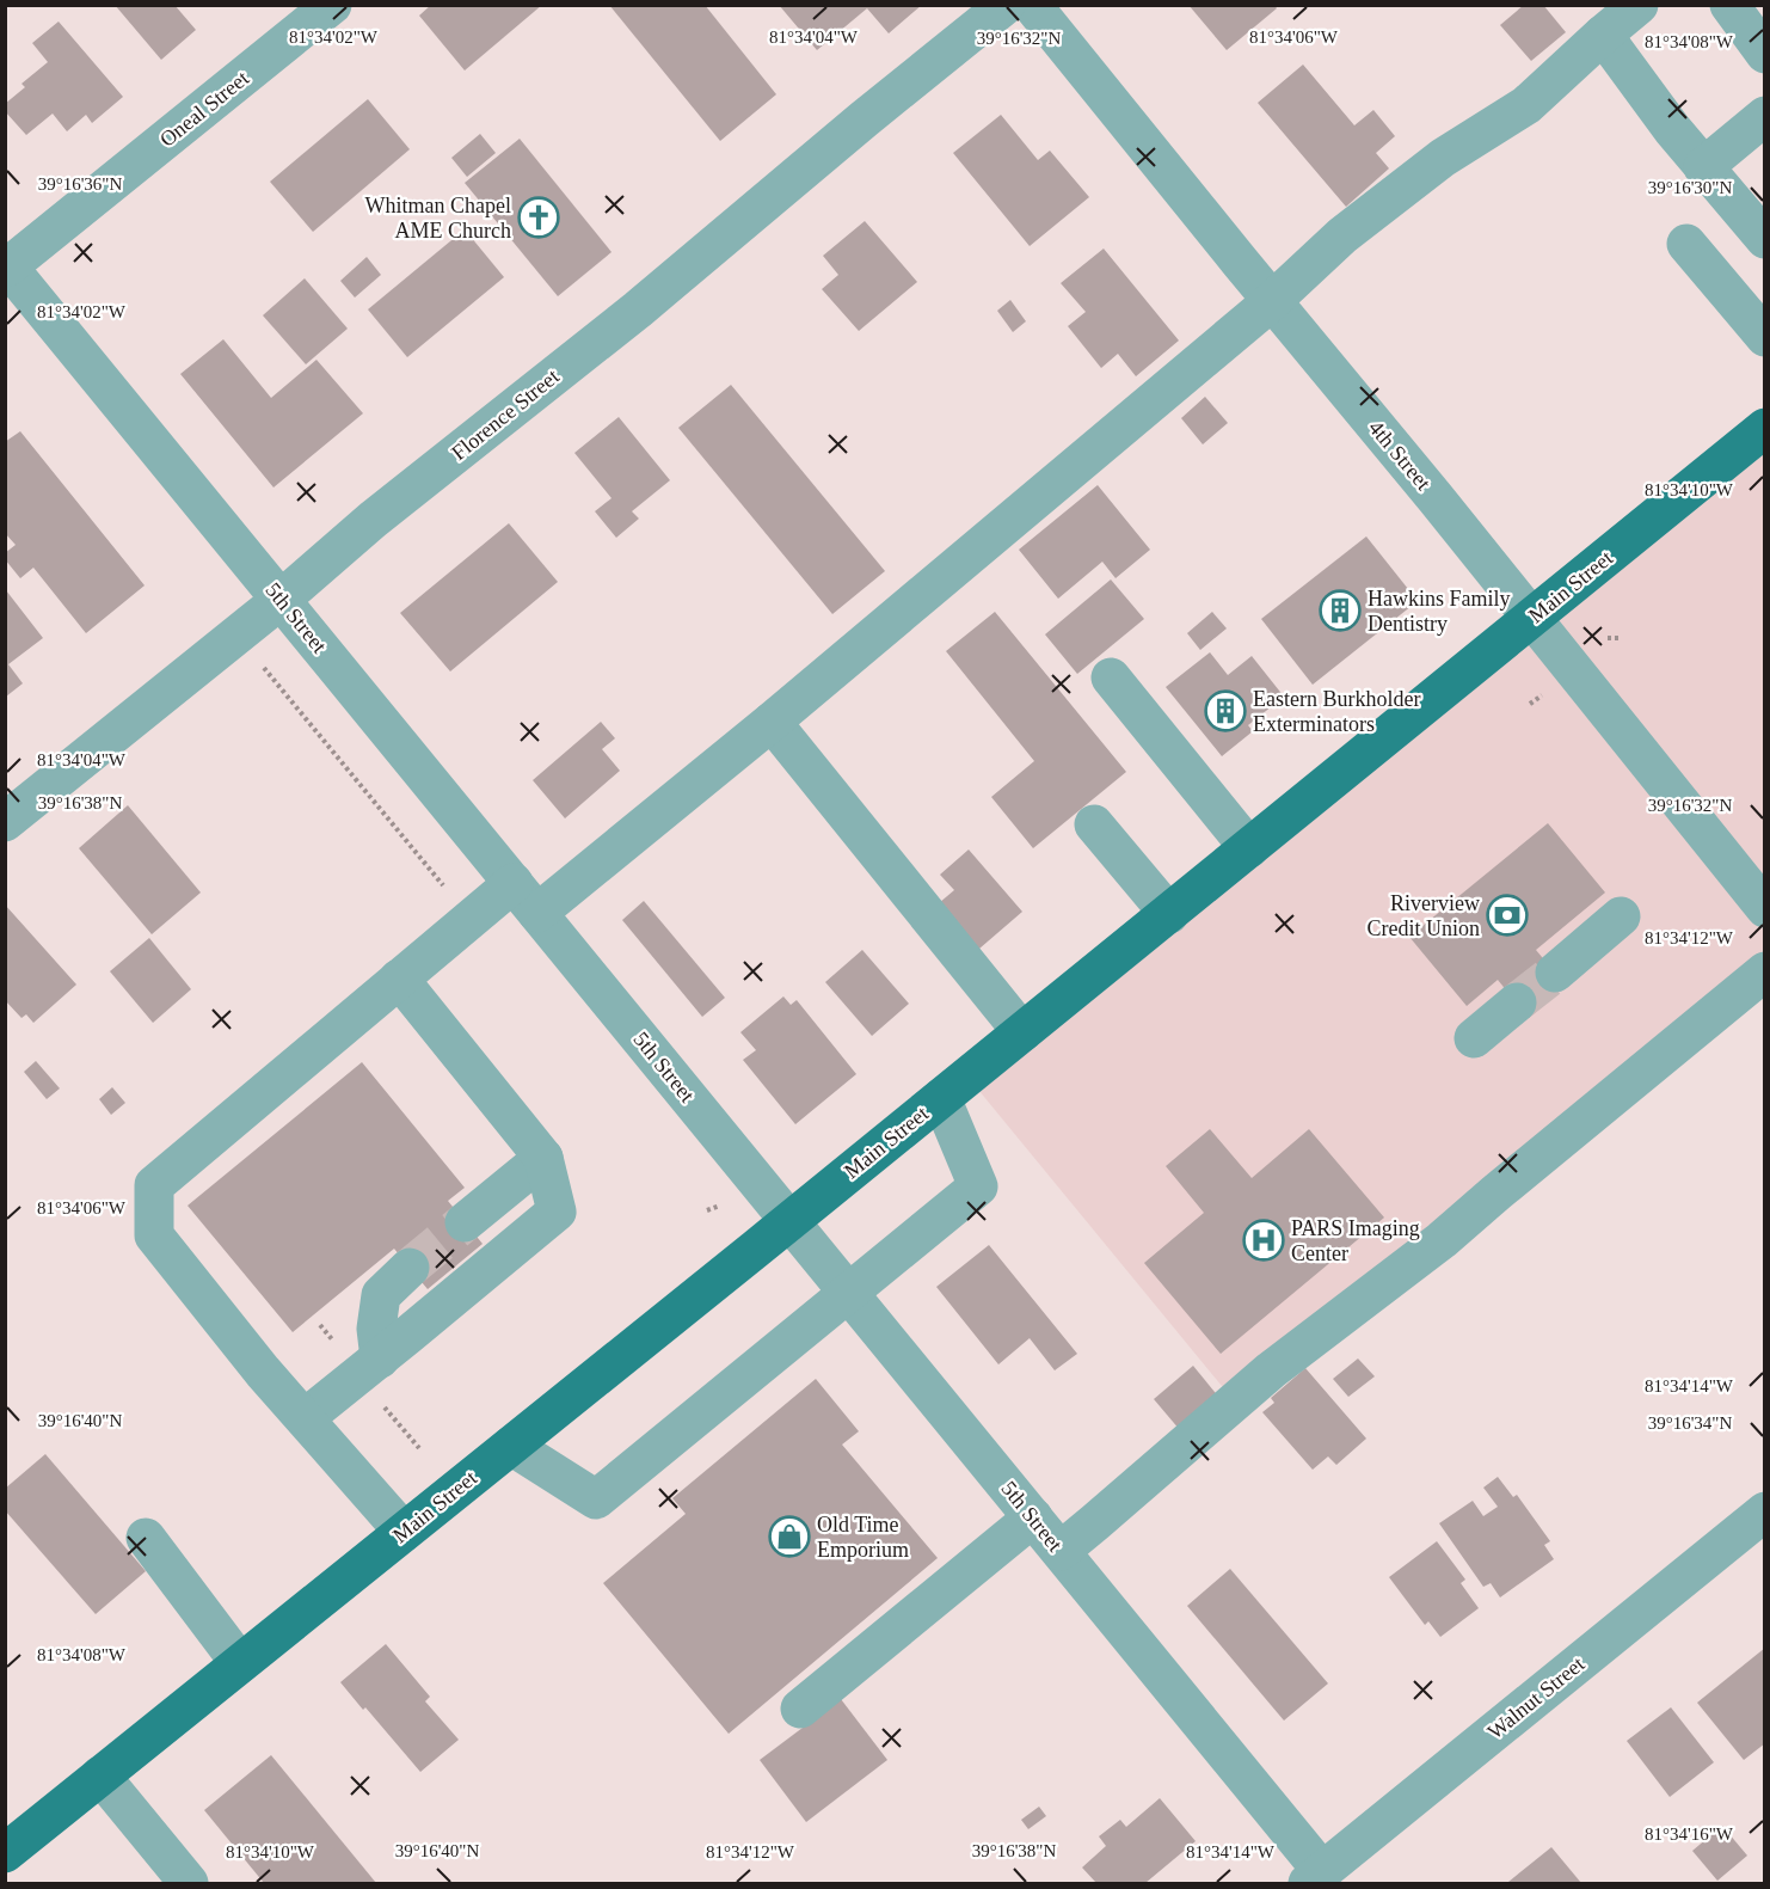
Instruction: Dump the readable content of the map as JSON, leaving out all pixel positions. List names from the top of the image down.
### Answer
{
  "streets": {
    "main road": ["Main Street"],
    "street": [
      "Oneal Street",
      "Florence Street",
      "4th Street",
      "5th Street",
      "Walnut Street"
    ]
  },
  "crossings": [
    ["Oneal Street", "5th Street"],
    ["Florence Street", "5th Street"],
    ["4th Street", "Main Street"],
    ["Main Street", "5th Street"],
    ["5th Street", "Walnut Street"]
  ],
  "places": {
    "church": ["Whitman Chapel AME Church"],
    "building": ["Hawkins Family Dentistry", "Eastern Burkholder Exterminators"],
    "bank": ["Riverview Credit Union"],
    "hospital": ["PARS Imaging Center"],
    "shop": ["Old Time Emporium"]
  },
  "coordinates": [
    "81°34'02\"W",
    "81°34'04\"W",
    "81°34'06\"W",
    "39°16'32\"N",
    "81°34'08\"W",
    "39°16'36\"N",
    "39°16'30\"N",
    "81°34'10\"W",
    "39°16'38\"N",
    "81°34'12\"W",
    "81°34'14\"W",
    "39°16'40\"N",
    "39°16'34\"N",
    "81°34'16\"W"
  ]
}
